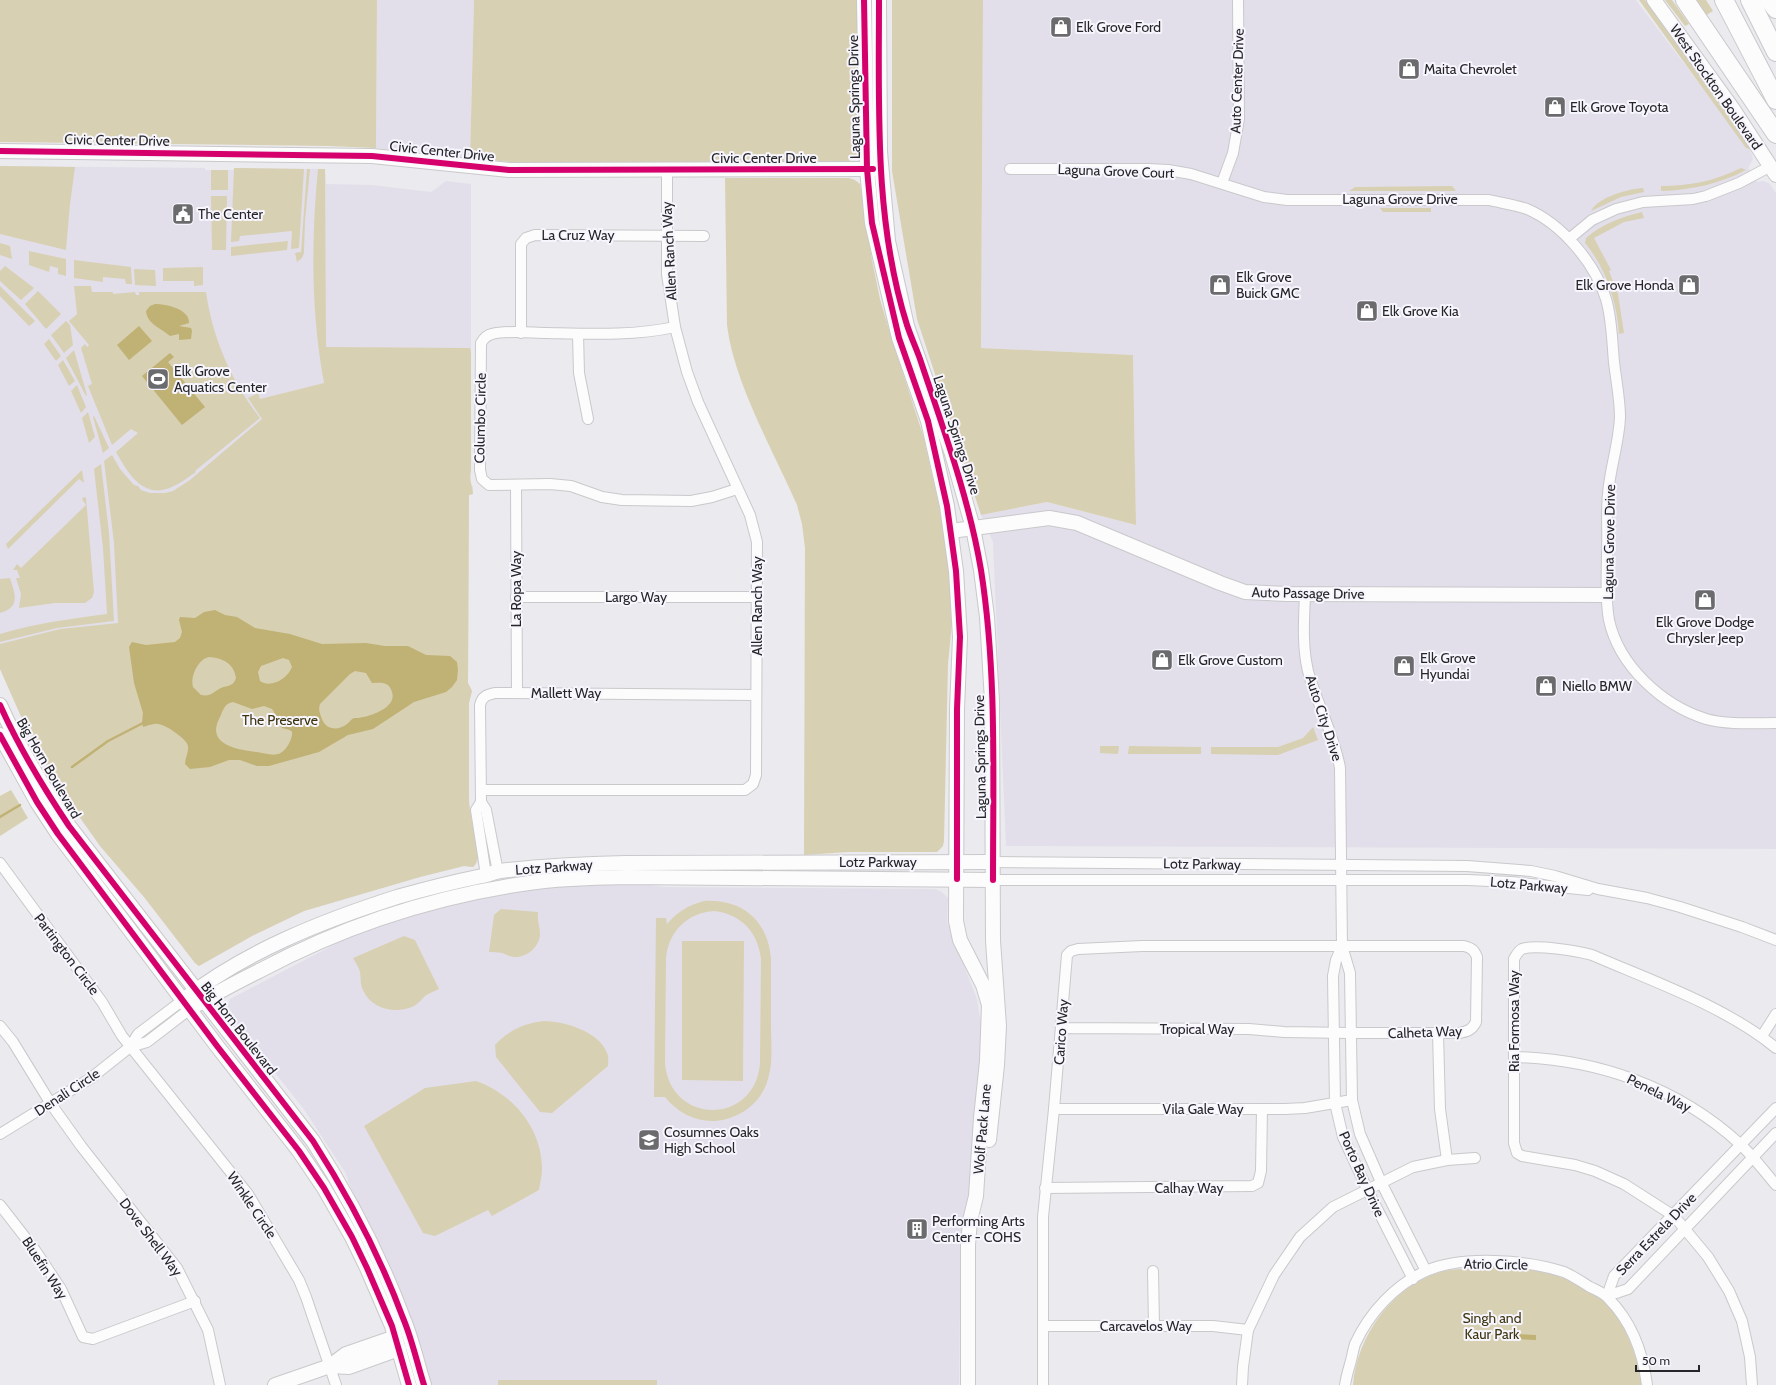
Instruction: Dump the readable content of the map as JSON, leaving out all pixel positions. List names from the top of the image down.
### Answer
{
  "streets": {
    "street": [
      "Auto Center Drive",
      "West Stockton Boulevard",
      "Laguna Springs Drive",
      "Civic Center Drive",
      "Laguna Grove Court",
      "Laguna Grove Drive",
      "La Cruz Way",
      "Allen Ranch Way",
      "Columbo Circle",
      "La Ropa Way",
      "Auto Passage Drive",
      "Largo Way",
      "Mallett Way",
      "Auto City Drive",
      "Big Horn Boulevard",
      "Lotz Parkway",
      "Partington Circle",
      "Ria Formosa Way",
      "Tropical Way",
      "Carico Way",
      "Calheta Way",
      "Denali Circle",
      "Penela Way",
      "Vila Gale Way",
      "Wolf Pack Lane",
      "Porto Bay Drive",
      "Calhay Way",
      "Winkle Circle",
      "Serra Estrela Drive",
      "Dove Shell Way",
      "Atrio Circle",
      "Bluefin Way",
      "Carcavelos Way"
    ]
  },
  "crossings": [
    ["Auto Center Drive", "Laguna Grove Court"],
    ["Auto Center Drive", "Laguna Grove Drive"],
    ["Laguna Springs Drive", "Civic Center Drive"],
    ["Laguna Springs Drive", "Auto Passage Drive"],
    ["Laguna Springs Drive", "Lotz Parkway"],
    ["Laguna Springs Drive", "Wolf Pack Lane"],
    ["Civic Center Drive", "Allen Ranch Way"],
    ["Laguna Grove Court", "Laguna Grove Drive"],
    ["Laguna Grove Drive", "Auto Passage Drive"],
    ["La Cruz Way", "Allen Ranch Way"],
    ["La Cruz Way", "Columbo Circle"],
    ["Allen Ranch Way", "Columbo Circle"],
    ["Allen Ranch Way", "Largo Way"],
    ["Allen Ranch Way", "Mallett Way"],
    ["Columbo Circle", "La Ropa Way"],
    ["La Ropa Way", "Largo Way"],
    ["La Ropa Way", "Mallett Way"],
    ["Auto Passage Drive", "Auto City Drive"],
    ["Mallett Way", "Lotz Parkway"],
    ["Auto City Drive", "Lotz Parkway"],
    ["Auto City Drive", "Porto Bay Drive"],
    ["Big Horn Boulevard", "Lotz Parkway"],
    ["Big Horn Boulevard", "Denali Circle"],
    ["Lotz Parkway", "Denali Circle"],
    ["Lotz Parkway", "Wolf Pack Lane"],
    ["Lotz Parkway", "Porto Bay Drive"],
    ["Partington Circle", "Denali Circle"],
    ["Partington Circle", "Winkle Circle"],
    ["Ria Formosa Way", "Penela Way"],
    ["Ria Formosa Way", "Serra Estrela Drive"],
    ["Tropical Way", "Carico Way"],
    ["Tropical Way", "Calheta Way"],
    ["Tropical Way", "Porto Bay Drive"],
    ["Carico Way", "Calheta Way"],
    ["Carico Way", "Vila Gale Way"],
    ["Carico Way", "Porto Bay Drive"],
    ["Carico Way", "Calhay Way"],
    ["Carico Way", "Carcavelos Way"],
    ["Calheta Way", "Porto Bay Drive"],
    ["Denali Circle", "Winkle Circle"],
    ["Denali Circle", "Dove Shell Way"],
    ["Penela Way", "Serra Estrela Drive"],
    ["Vila Gale Way", "Porto Bay Drive"],
    ["Vila Gale Way", "Calhay Way"],
    ["Porto Bay Drive", "Atrio Circle"],
    ["Serra Estrela Drive", "Atrio Circle"],
    ["Dove Shell Way", "Bluefin Way"]
  ],
  "parks": ["The Preserve", "Singh and Kaur Park"],
  "places": {
    "shop": [
      "Elk Grove Ford",
      "Maita Chevrolet",
      "Elk Grove Toyota",
      "Elk Grove Buick GMC",
      "Elk Grove Honda",
      "Elk Grove Kia",
      "Elk Grove Dodge Chrysler Jeep",
      "Elk Grove Custom",
      "Elk Grove Hyundai",
      "Niello BMW"
    ],
    "public building": ["The Center"],
    "sports": ["Elk Grove Aquatics Center"],
    "school or university": ["Cosumnes Oaks High School"],
    "building": ["Performing Arts Center - COHS"]
  },
  "scale_bar": "50 m"
}
